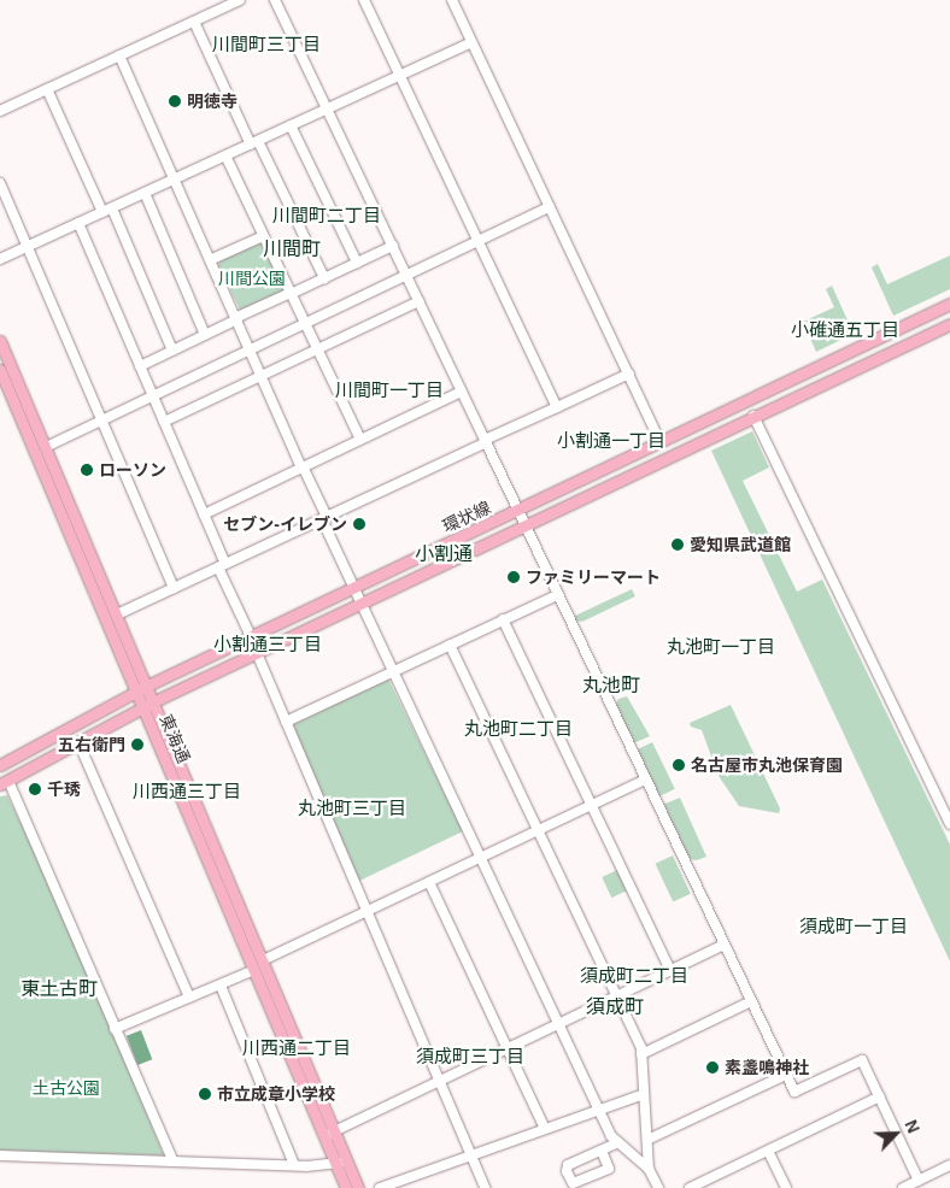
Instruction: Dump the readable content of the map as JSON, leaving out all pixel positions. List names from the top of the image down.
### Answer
{
  "streets": {
    "main road": ["環状線", "東海通"]
  },
  "crossings": [
    ["環状線", "東海通"]
  ],
  "districts": [
    "川間町三丁目",
    "川間町二丁目",
    "川間町",
    "小碓通五丁目",
    "川間町一丁目",
    "小割通一丁目",
    "小割通",
    "小割通三丁目",
    "丸池町一丁目",
    "丸池町",
    "丸池町二丁目",
    "川西通三丁目",
    "丸池町三丁目",
    "須成町一丁目",
    "須成町二丁目",
    "東土古町",
    "須成町",
    "川西通二丁目",
    "須成町三丁目"
  ],
  "parks": ["川間公園", "土古公園"],
  "places": [
    "明徳寺",
    "ローソン",
    "セブン-イレブン",
    "愛知県武道館",
    "ファミリーマート",
    "五右衛門",
    "名古屋市丸池保育園",
    "千琇",
    "素盞鳴神社",
    "市立成章小学校"
  ],
  "north": "top right"
}
